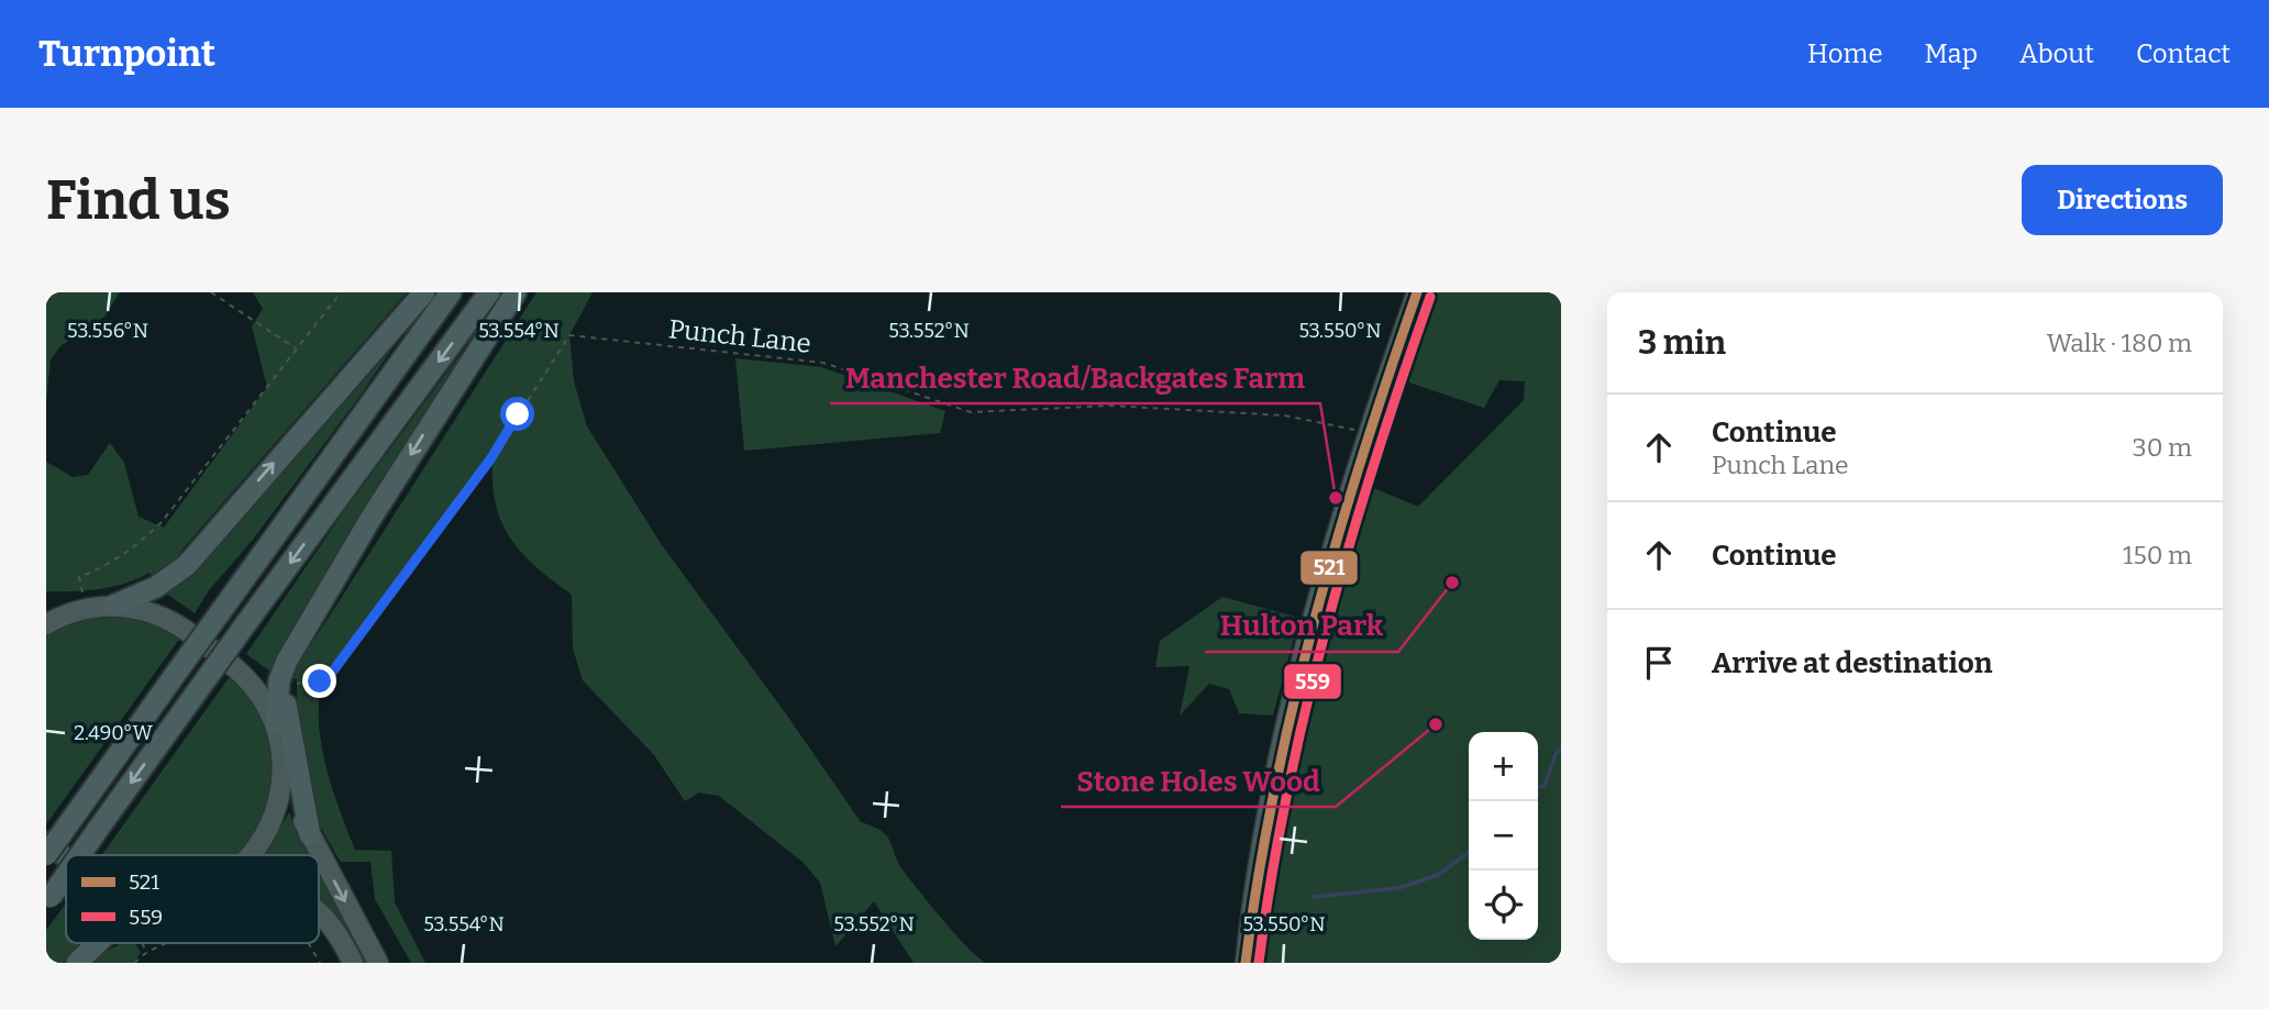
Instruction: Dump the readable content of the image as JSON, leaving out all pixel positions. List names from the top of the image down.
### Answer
{
  "streets": {
    "path": ["Punch Lane"]
  },
  "places": ["Manchester Road/Backgates Farm", "Hulton Park", "Stone Holes Wood"],
  "lines": ["transit line 521", "transit line 559"],
  "legend": ["521", "559"],
  "page": {
    "header": "Turnpoint",
    "nav": [
      "Home",
      "Map",
      "About",
      "Contact"
    ],
    "buttons": "Directions",
    "title": "Find us",
    "heading": ["3 min", "Walk · 180 m"],
    "list": [
      ["Continue", "Punch Lane", "30 m"],
      ["Continue", "150 m"],
      "Arrive at destination"
    ],
    "map_buttons": ["+", "−"]
  },
  "coordinates": [
    "53.556°N",
    "53.554°N",
    "53.552°N",
    "53.550°N",
    "2.490°W"
  ]
}
